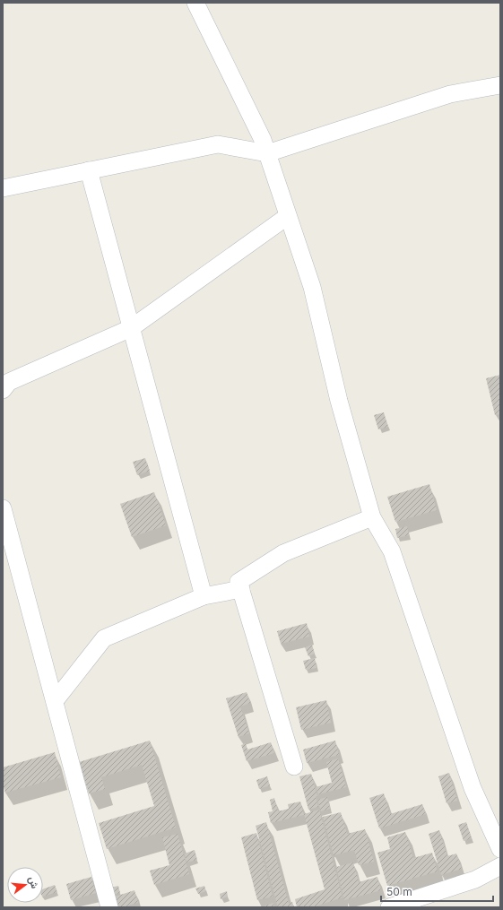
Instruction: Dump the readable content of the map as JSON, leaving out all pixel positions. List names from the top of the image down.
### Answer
{
  "scale_bar": "50 m",
  "north": "right"
}
